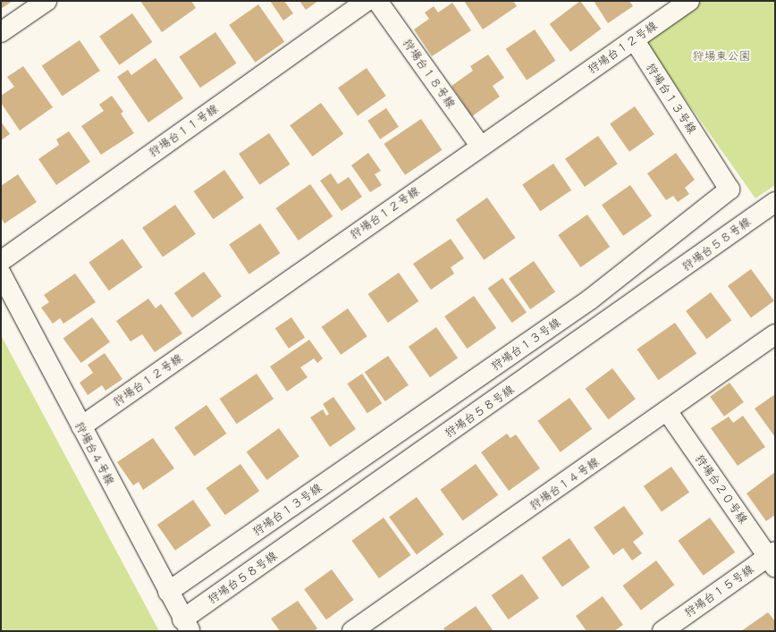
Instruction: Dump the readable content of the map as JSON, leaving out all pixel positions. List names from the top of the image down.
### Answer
{
  "streets": {
    "street": [
      "狩場台１２号線",
      "狩場台１８号線",
      "狩場台１３号線",
      "狩場台１１号線",
      "狩場台５８号線",
      "狩場台４号線",
      "狩場台１４号線",
      "狩場台２０号線",
      "狩場台１５号線"
    ]
  },
  "crossings": [
    ["狩場台１２号線", "狩場台１８号線"],
    ["狩場台１２号線", "狩場台１３号線"],
    ["狩場台１２号線", "狩場台４号線"],
    ["狩場台１３号線", "狩場台４号線"],
    ["狩場台５８号線", "狩場台４号線"],
    ["狩場台１４号線", "狩場台２０号線"],
    ["狩場台２０号線", "狩場台１５号線"]
  ],
  "parks": ["狩場東公園"]
}
